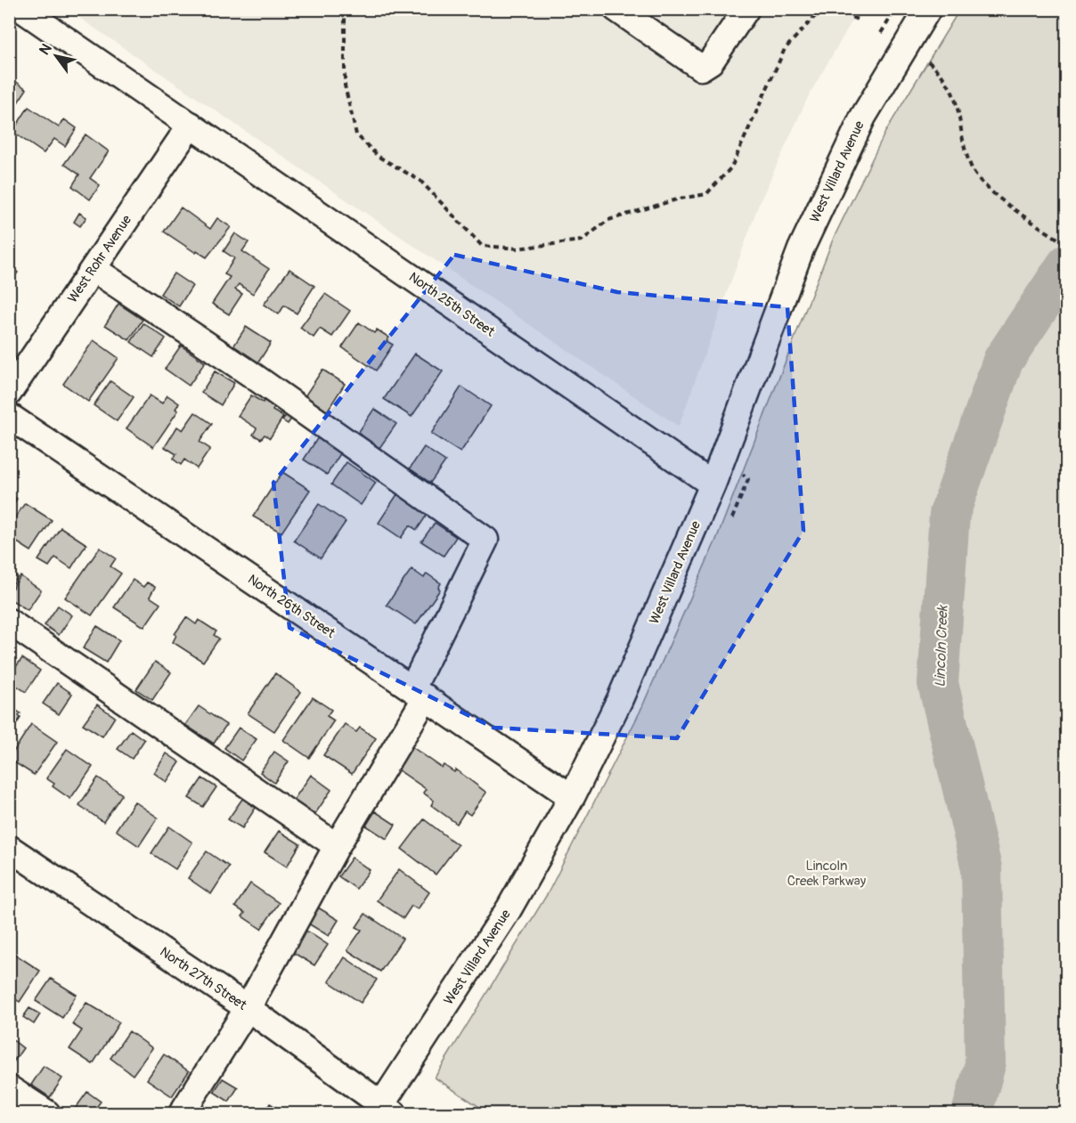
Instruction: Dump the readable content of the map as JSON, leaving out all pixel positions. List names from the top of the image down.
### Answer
{
  "streets": {
    "street": [
      "West Villard Avenue",
      "West Rohr Avenue",
      "North 25th Street",
      "North 26th Street",
      "North 27th Street"
    ]
  },
  "crossings": [
    ["West Villard Avenue", "North 25th Street"],
    ["West Villard Avenue", "North 26th Street"],
    ["West Villard Avenue", "North 27th Street"],
    ["West Rohr Avenue", "North 25th Street"]
  ],
  "water": ["Lincoln Creek"],
  "parks": ["Lincoln Creek Parkway"],
  "north": "top left"
}
